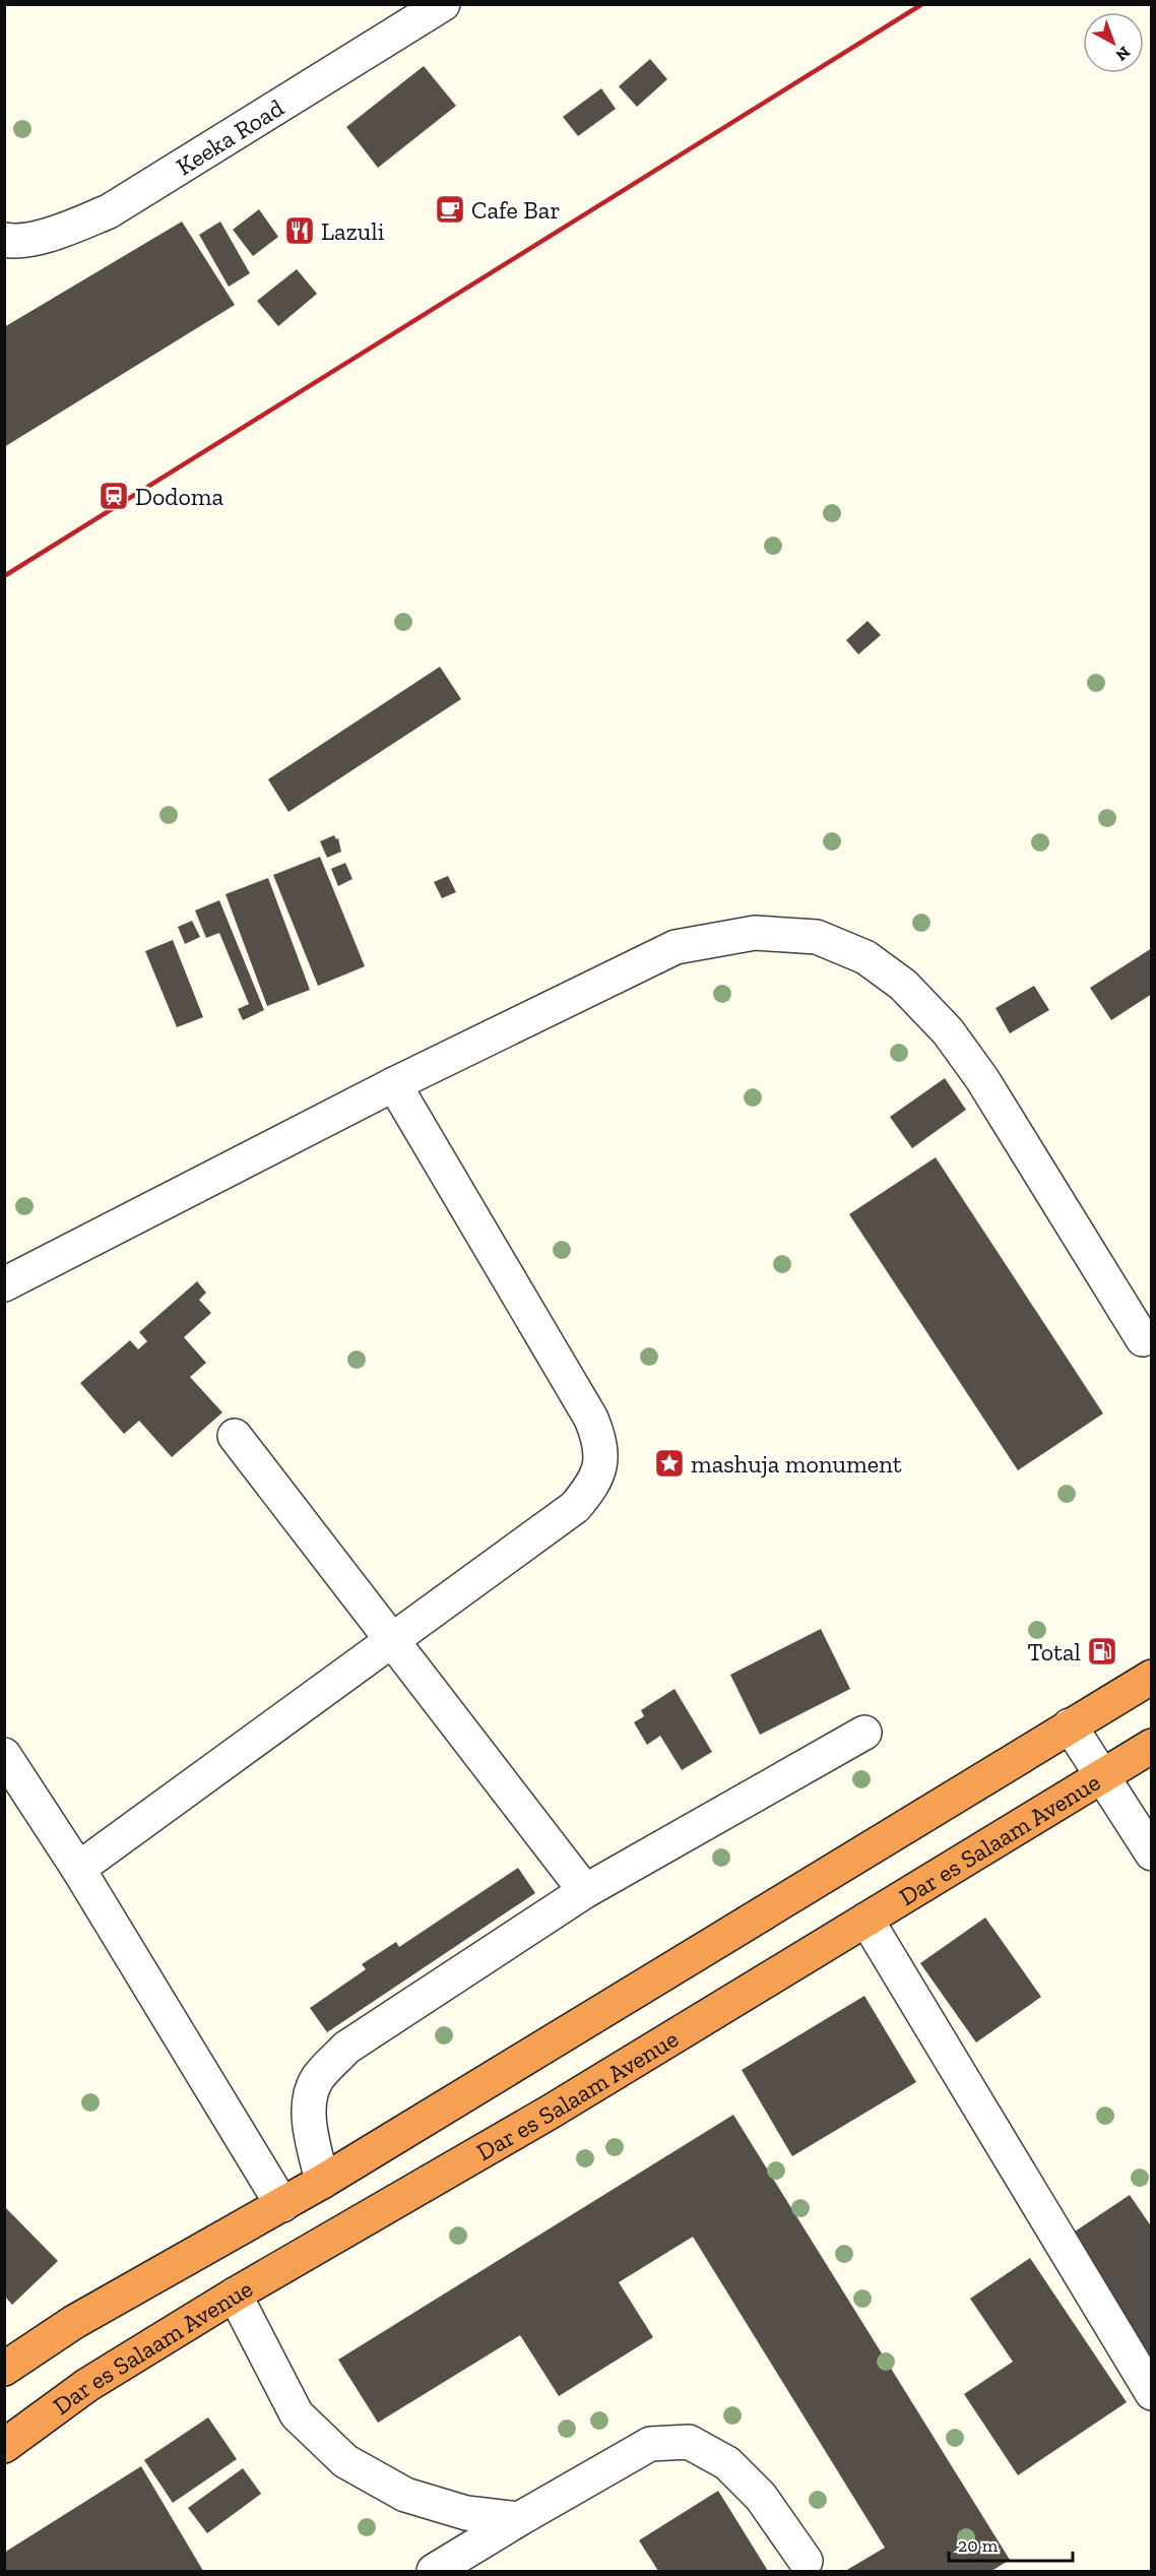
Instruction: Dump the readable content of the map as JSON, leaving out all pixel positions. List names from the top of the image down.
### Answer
{
  "streets": {
    "highway": ["Dar es Salaam Avenue"],
    "street": ["Keeka Road"]
  },
  "places": {
    "cafe": ["Cafe Bar"],
    "restaurant": ["Lazuli"],
    "station": ["Dodoma"],
    "place": ["mashuja monument"],
    "fuel station": ["Total"]
  },
  "scale_bar": "20 m",
  "north": "bottom right"
}
